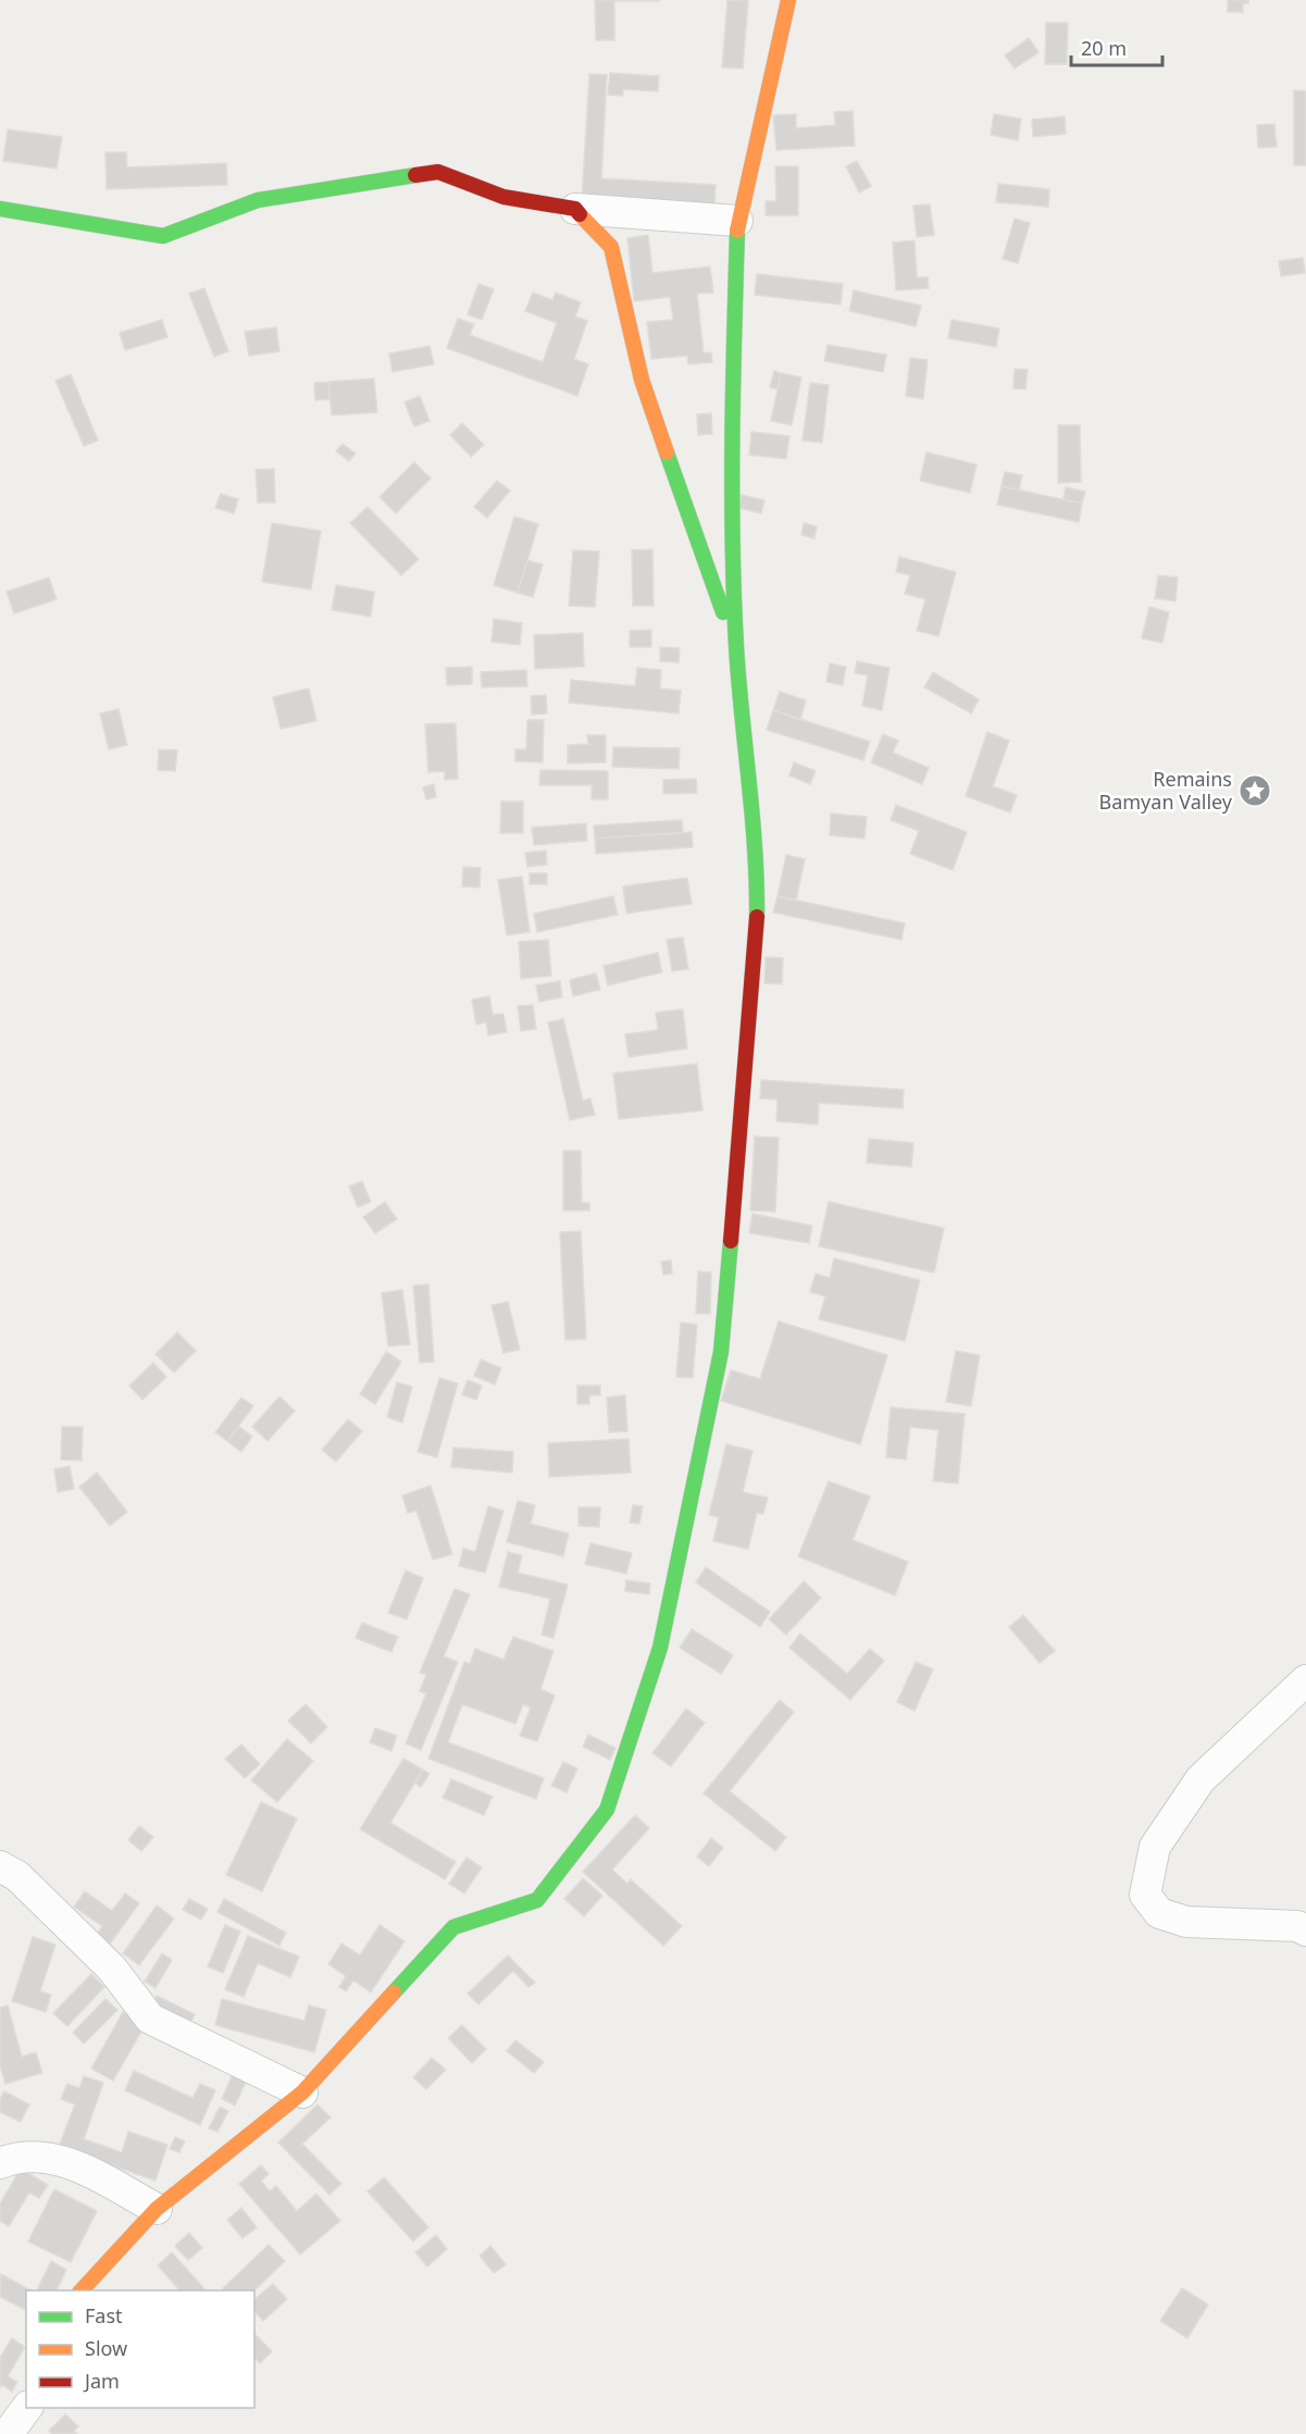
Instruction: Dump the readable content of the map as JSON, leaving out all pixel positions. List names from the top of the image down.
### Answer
{
  "places": {
    "place": ["Remains Bamyan Valley"]
  },
  "legend": ["Fast", "Slow", "Jam"],
  "scale_bar": "20 m"
}
